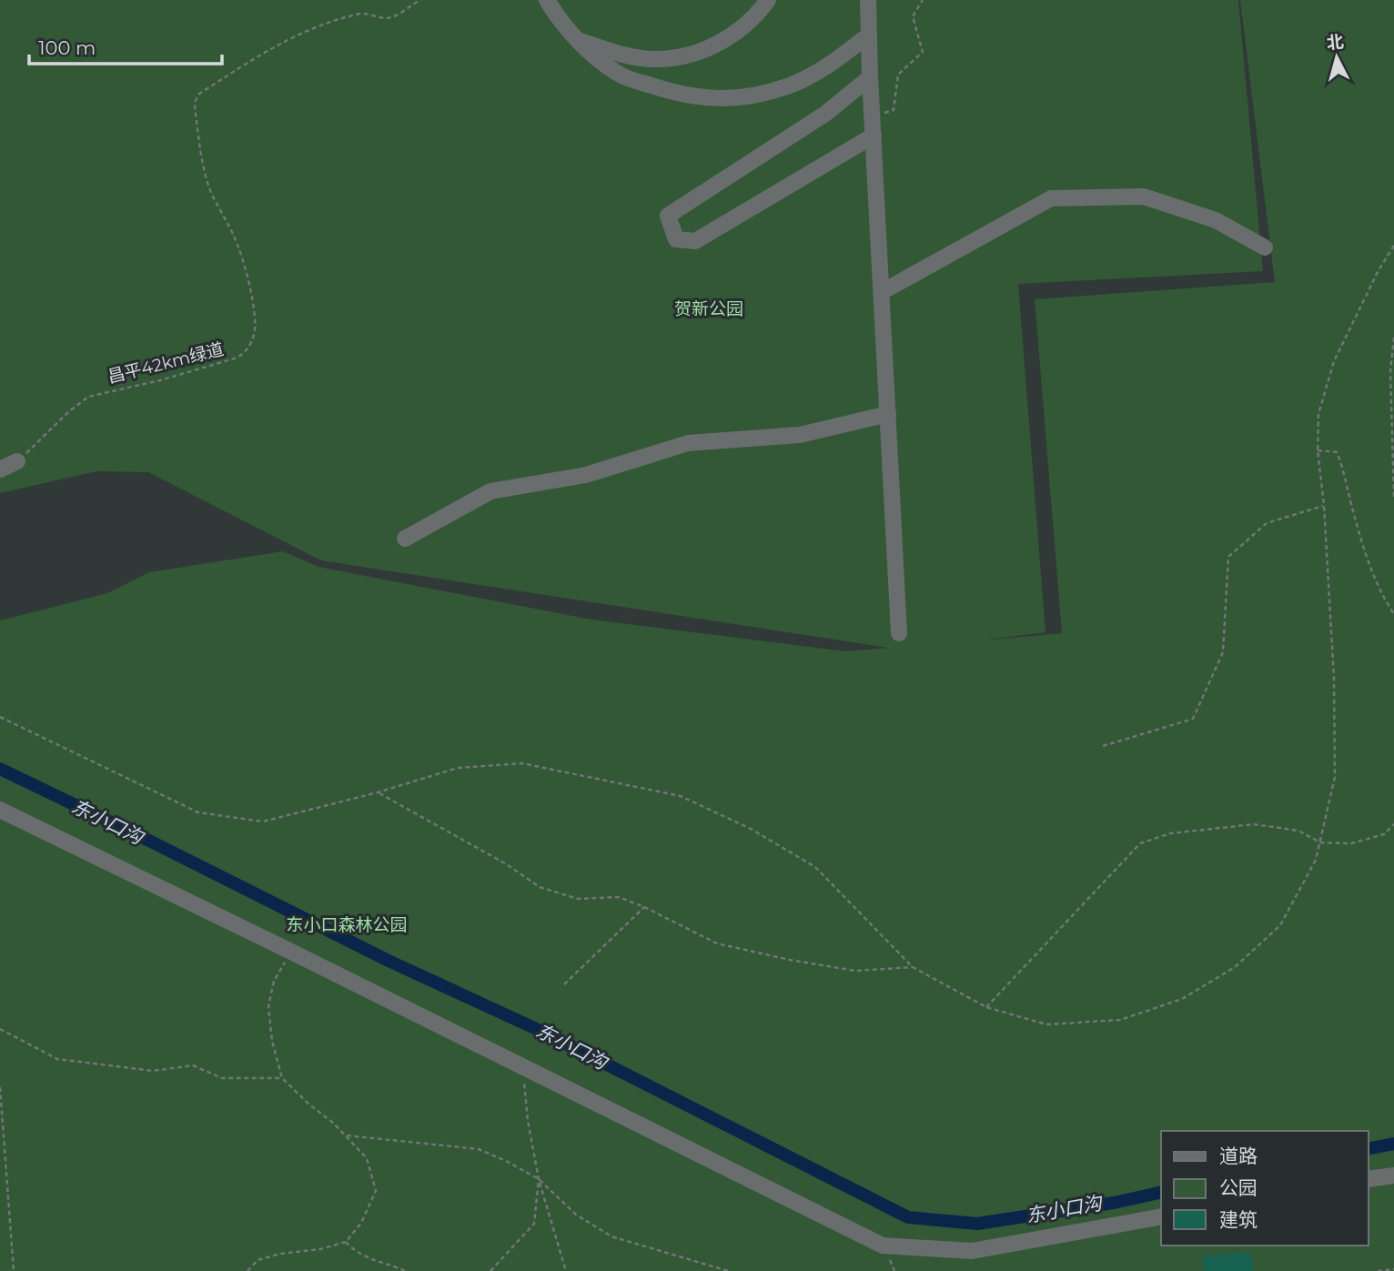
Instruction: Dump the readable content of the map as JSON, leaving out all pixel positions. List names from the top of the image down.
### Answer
{
  "streets": {
    "path": ["昌平42km绿道"]
  },
  "water": ["东小口沟"],
  "parks": ["贺新公园", "东小口森林公园"],
  "legend": ["道路", "公园", "建筑"],
  "scale_bar": "100 m",
  "north": "top"
}
